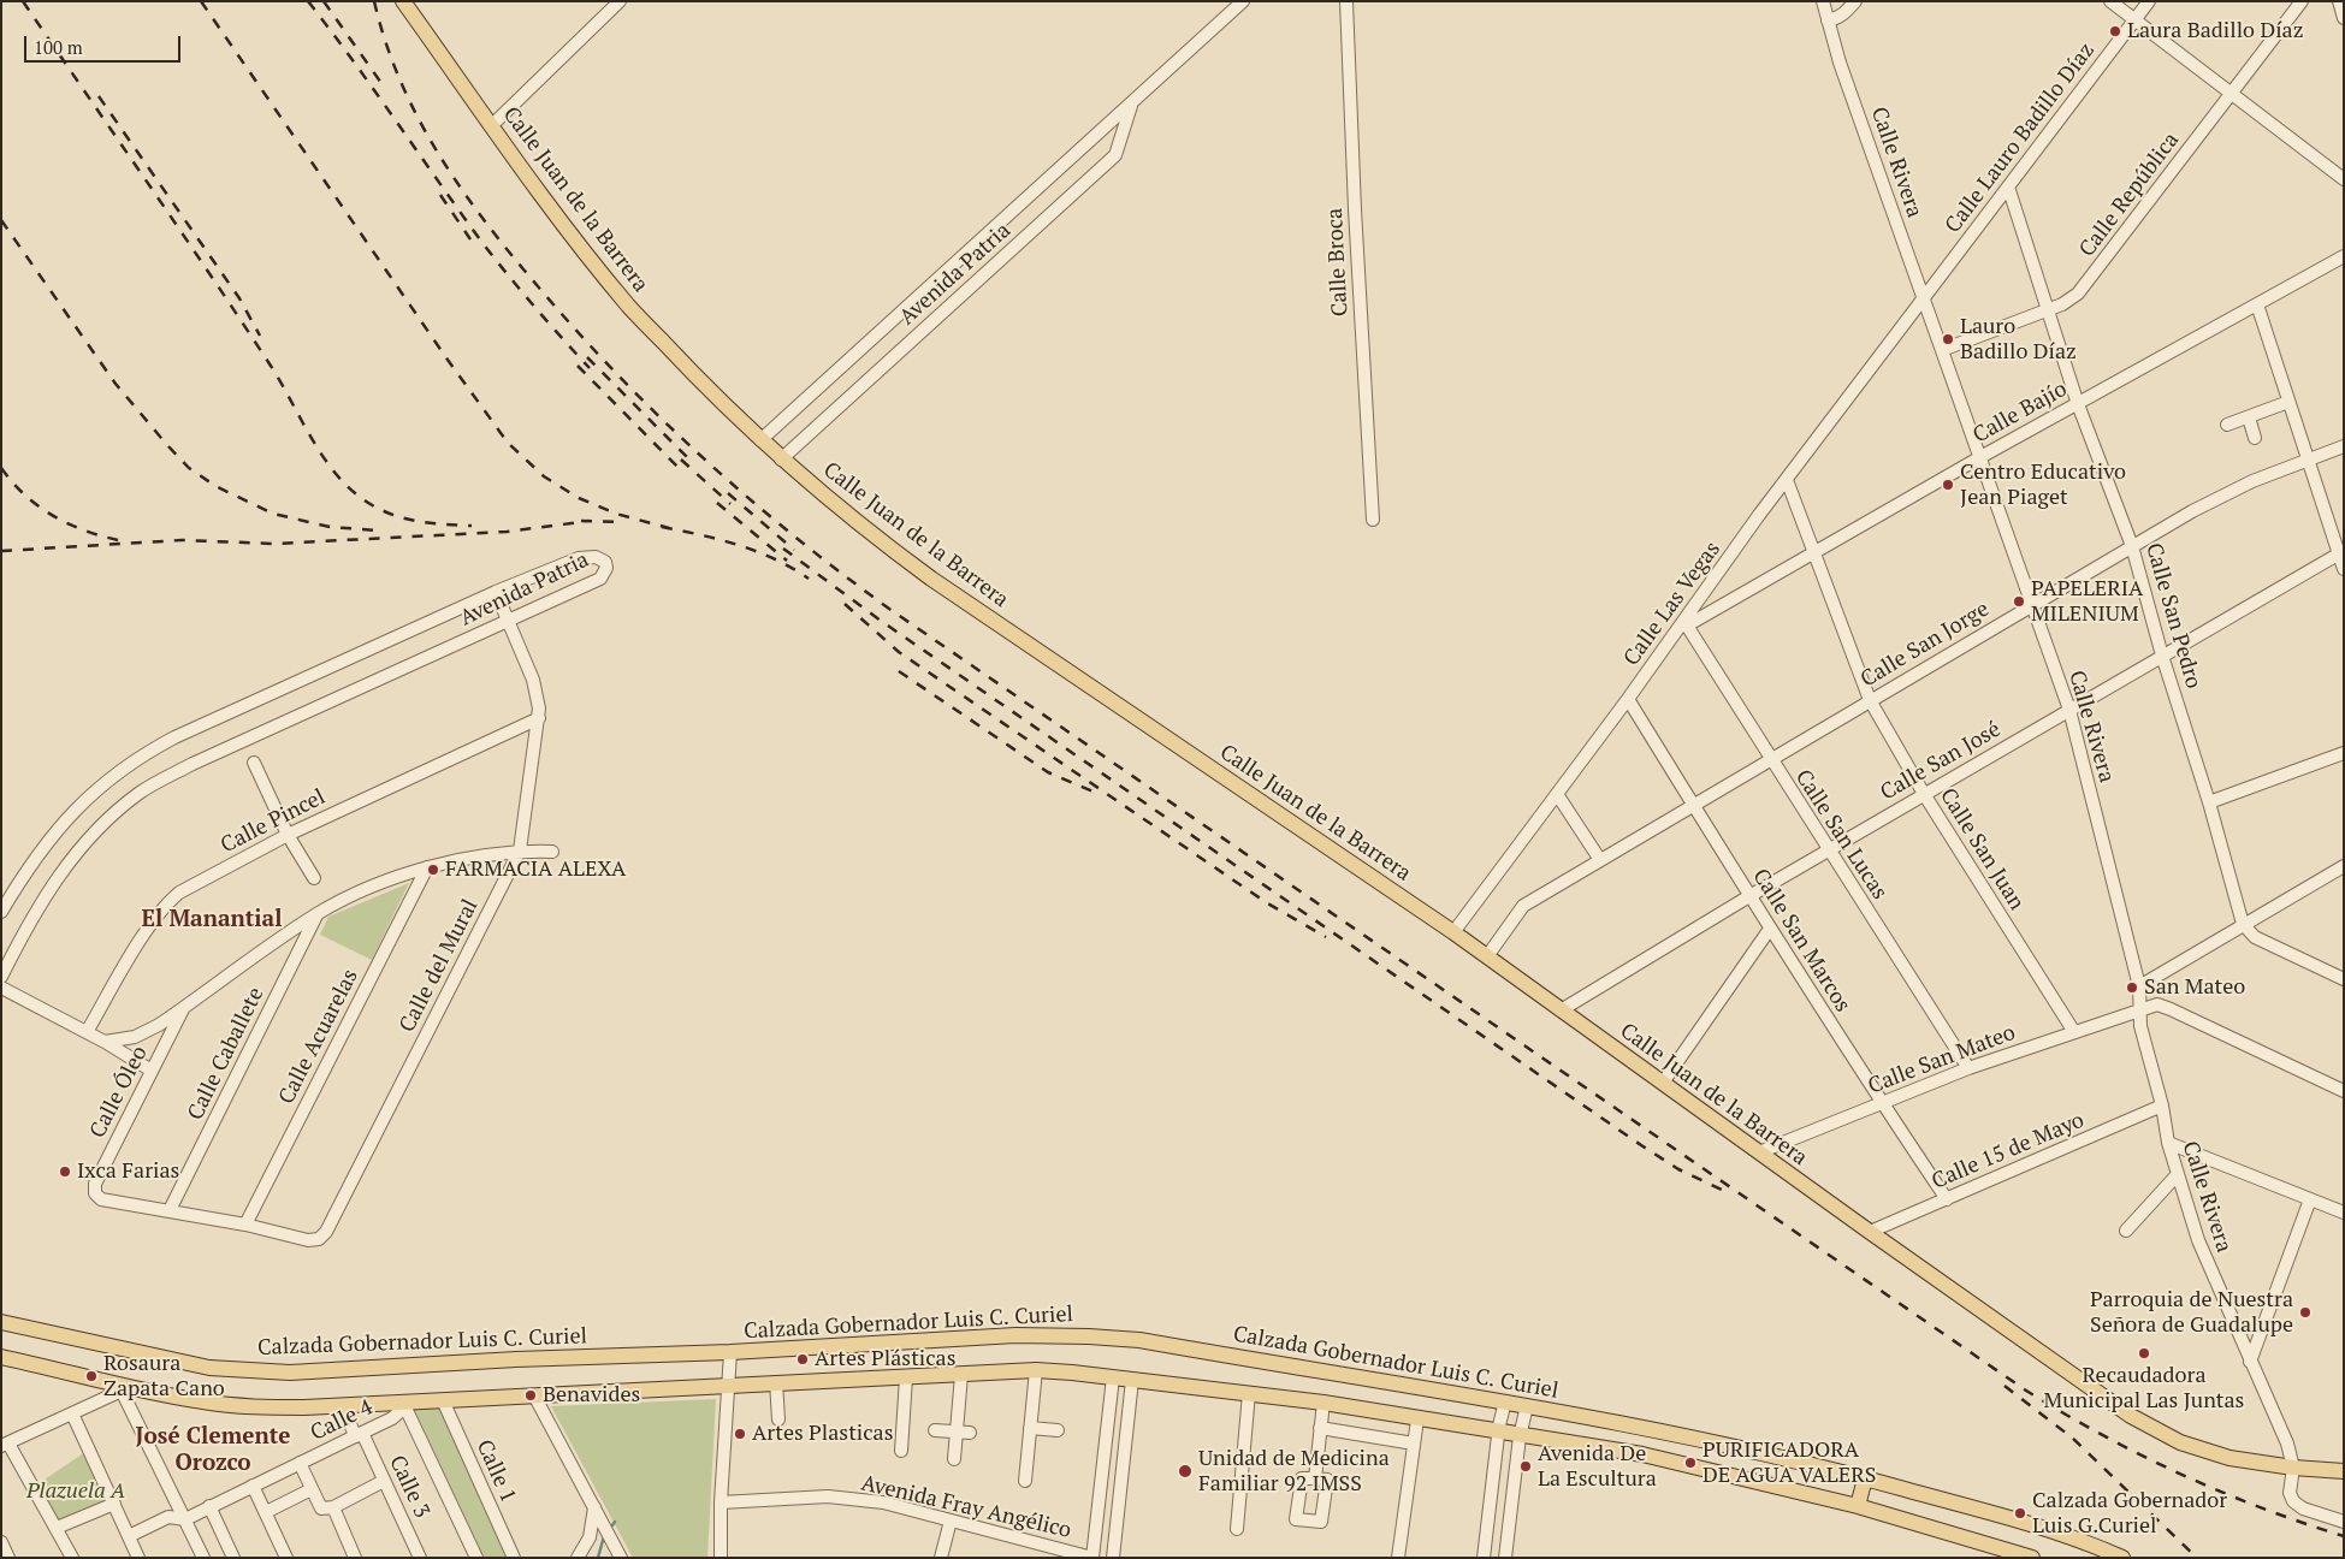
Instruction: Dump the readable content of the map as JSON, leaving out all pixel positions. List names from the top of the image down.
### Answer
{
  "streets": {
    "main road": ["Calle Juan de la Barrera", "Calzada Gobernador Luis C. Curiel"],
    "street": [
      "Calle Lauro Badillo Díaz",
      "Calle Rivera",
      "Calle República",
      "Calle Broca",
      "Avenida Patria",
      "Calle Bajío",
      "Calle Las Vegas",
      "Calle San Pedro",
      "Calle San Jorge",
      "Calle San José",
      "Calle Pincel",
      "Calle San Lucas",
      "Calle San Juan",
      "Calle San Marcos",
      "Calle del Mural",
      "Calle Acuarelas",
      "Calle Caballete",
      "Calle San Mateo",
      "Calle Óleo",
      "Calle 15 de Mayo",
      "Calle 4",
      "Calle 1",
      "Calle 3",
      "Avenida Fray Angélico"
    ]
  },
  "crossings": [
    ["Calle Lauro Badillo Díaz", "Calle Rivera"],
    ["Calle Lauro Badillo Díaz", "Calle Las Vegas"],
    ["Calle Lauro Badillo Díaz", "Calle San Pedro"],
    ["Calle Rivera", "Calle República"],
    ["Calle Rivera", "Calle Juan de la Barrera"],
    ["Calle Rivera", "Calle Bajío"],
    ["Calle Rivera", "Calle Las Vegas"],
    ["Calle Rivera", "Calle San Jorge"],
    ["Calle Rivera", "Calle San José"],
    ["Calle Rivera", "Calle San Mateo"],
    ["Calle Rivera", "Calle 15 de Mayo"],
    ["Calle República", "Calle San Pedro"],
    ["Calle Juan de la Barrera", "Avenida Patria"],
    ["Calle Juan de la Barrera", "Calle Las Vegas"],
    ["Calle Juan de la Barrera", "Calle San Jorge"],
    ["Calle Juan de la Barrera", "Calle San José"],
    ["Calle Juan de la Barrera", "Calle San Mateo"],
    ["Calle Juan de la Barrera", "Calle 15 de Mayo"],
    ["Avenida Patria", "Calle del Mural"],
    ["Calle Bajío", "Calle Las Vegas"],
    ["Calle Bajío", "Calle San Pedro"],
    ["Calle Bajío", "Calle San Lucas"],
    ["Calle Bajío", "Calle San Juan"],
    ["Calle Las Vegas", "Calle San Lucas"],
    ["Calle Las Vegas", "Calle San Juan"],
    ["Calle Las Vegas", "Calle San Marcos"],
    ["Calle San Pedro", "Calle San Jorge"],
    ["Calle San Pedro", "Calle San José"],
    ["Calle San Jorge", "Calle San Lucas"],
    ["Calle San Jorge", "Calle San Juan"],
    ["Calle San Jorge", "Calle San Marcos"],
    ["Calle San José", "Calle San Lucas"],
    ["Calle San José", "Calle San Juan"],
    ["Calle San José", "Calle San Marcos"],
    ["Calle Pincel", "Calle del Mural"],
    ["Calle San Lucas", "Calle San Mateo"],
    ["Calle San Juan", "Calle San Mateo"],
    ["Calle San Marcos", "Calle San Mateo"],
    ["Calle San Marcos", "Calle 15 de Mayo"],
    ["Calle del Mural", "Calle Acuarelas"],
    ["Calle Caballete", "Calle Óleo"],
    ["Calle 4", "Calle 3"]
  ],
  "districts": ["El Manantial", "José Clemente Orozco"],
  "parks": ["Plazuela A"],
  "places": [
    "Laura Badillo Díaz",
    "Lauro Badillo Díaz",
    "Centro Educativo Jean Piaget",
    "PAPELERIA MILENIUM",
    "FARMACIA ALEXA",
    "San Mateo",
    "Ixca Farias",
    "Parroquia de Nuestra Señora de Guadalupe",
    "Recaudadora Municipal Las Juntas",
    "Artes Plásticas",
    "Rosaura Zapata Cano",
    "Benavides",
    "Artes Plasticas",
    "PURIFICADORA DE AGUA VALERS",
    "Avenida De La Escultura",
    "Unidad de Medicina Familiar 92 IMSS",
    "Calzada Gobernador Luis G.Curiel"
  ],
  "scale_bar": "100 m"
}
